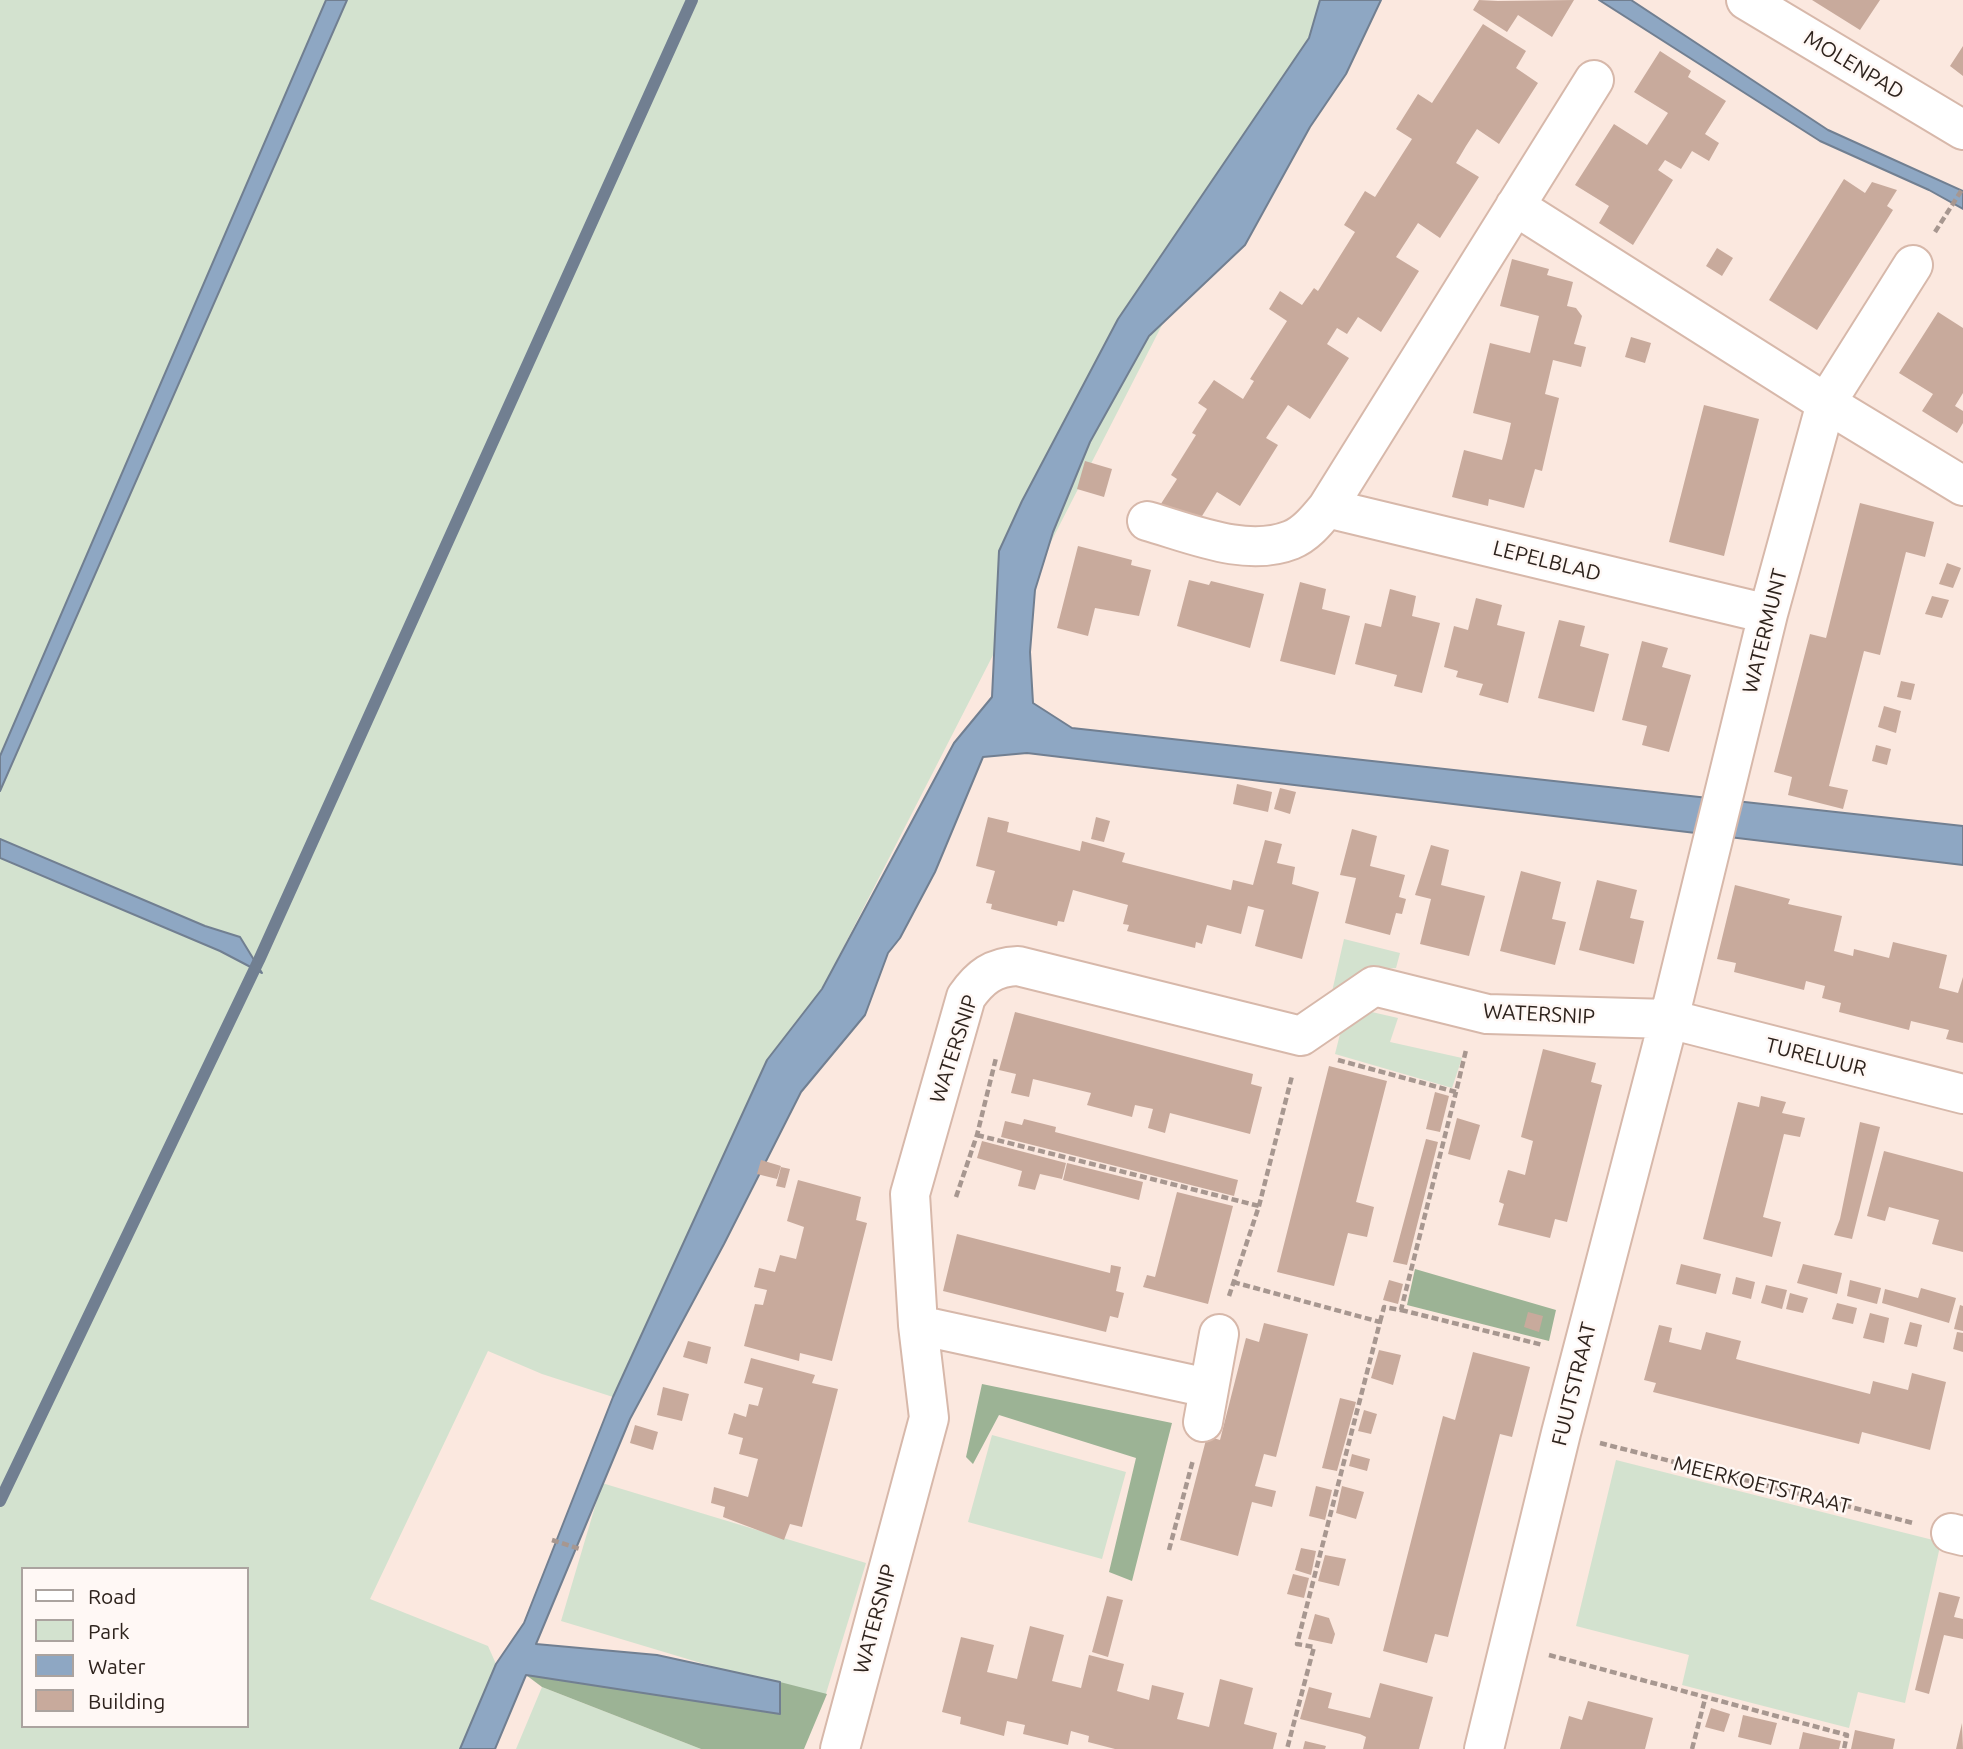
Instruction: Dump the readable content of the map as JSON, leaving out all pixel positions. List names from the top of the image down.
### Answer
{
  "streets": {
    "street": [
      "MOLENPAD",
      "LEPELBLAD",
      "WATERMUNT",
      "WATERSNIP",
      "TURELUUR",
      "FUUTSTRAAT"
    ],
    "path": ["MEERKOETSTRAAT"]
  },
  "crossings": [
    ["LEPELBLAD", "WATERMUNT"],
    ["WATERMUNT", "WATERSNIP"],
    ["WATERMUNT", "TURELUUR"],
    ["WATERMUNT", "FUUTSTRAAT"],
    ["WATERSNIP", "TURELUUR"],
    ["WATERSNIP", "FUUTSTRAAT"],
    ["TURELUUR", "FUUTSTRAAT"],
    ["FUUTSTRAAT", "MEERKOETSTRAAT"]
  ],
  "legend": [
    "Road",
    "Park",
    "Water",
    "Building"
  ]
}
